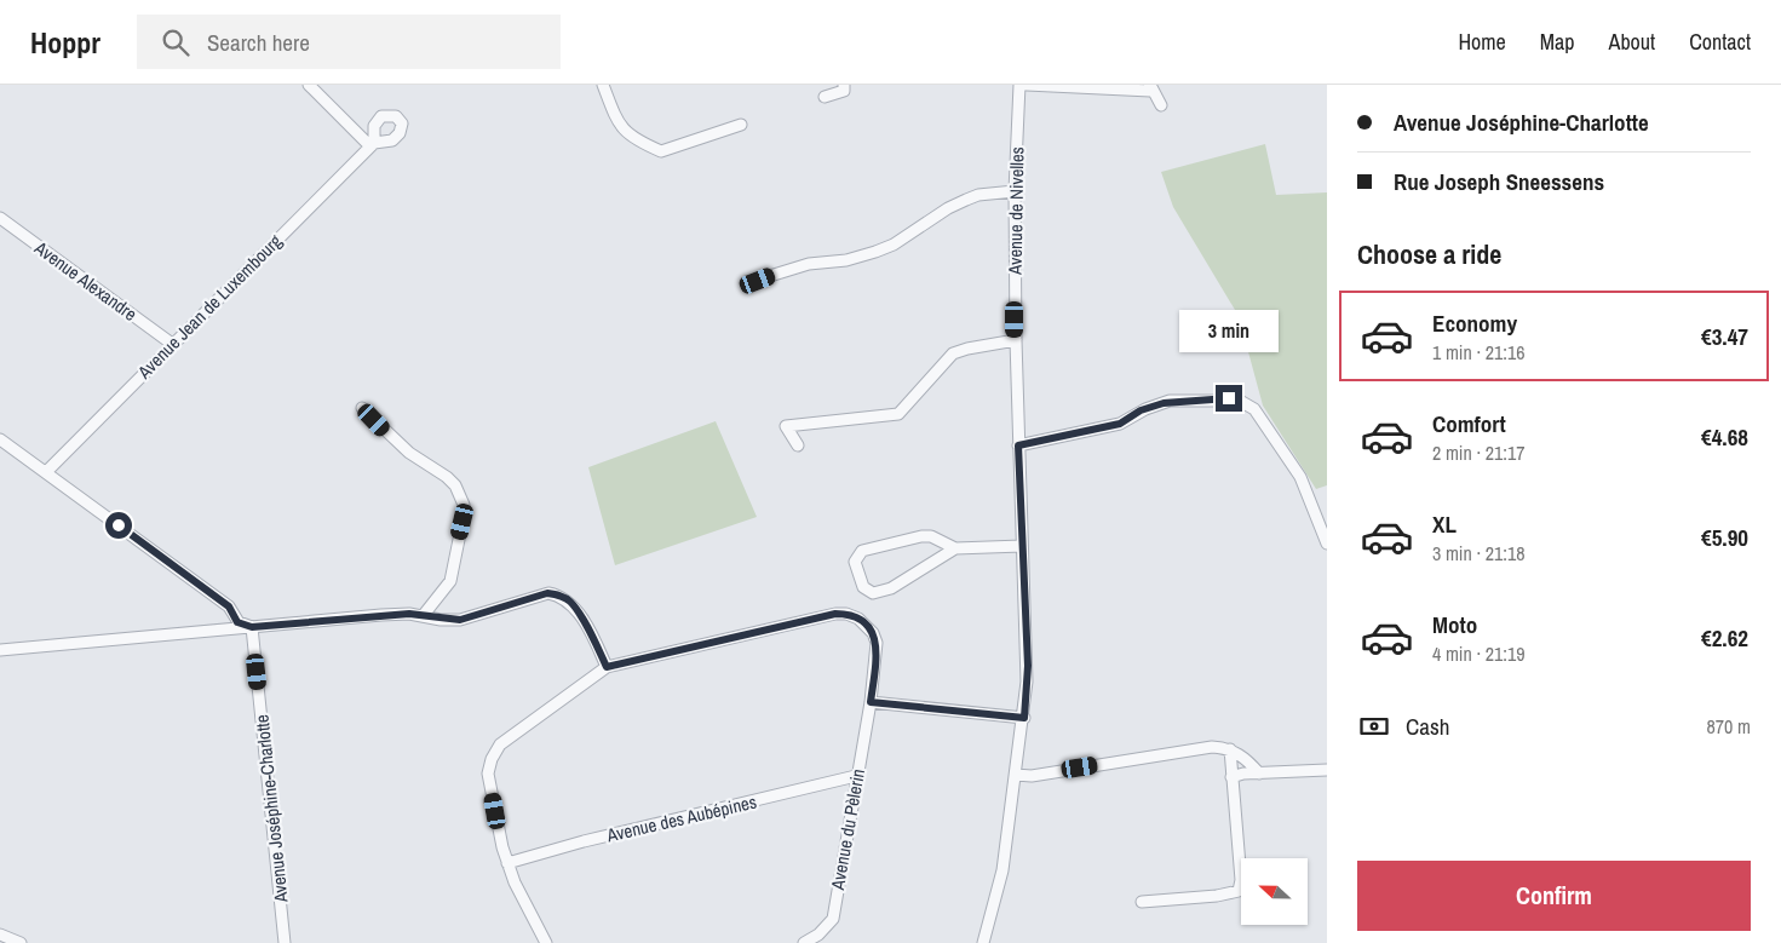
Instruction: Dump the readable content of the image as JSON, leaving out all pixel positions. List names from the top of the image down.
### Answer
{
  "streets": {
    "street": [
      "Avenue de Nivelles",
      "Avenue Alexandre",
      "Avenue Jean de Luxembourg",
      "Avenue Joséphine-Charlotte",
      "Avenue des Aubépines",
      "Avenue du Pèlerin"
    ]
  },
  "crossings": [
    ["Avenue Alexandre", "Avenue Jean de Luxembourg"],
    ["Avenue des Aubépines", "Avenue du Pèlerin"]
  ],
  "north": "left",
  "page": {
    "header": "Hoppr",
    "search": "Search here",
    "nav": [
      "Home",
      "Map",
      "About",
      "Contact"
    ],
    "banner": ["Avenue Joséphine-Charlotte", "Rue Joseph Sneessens"],
    "heading": "Choose a ride",
    "list": [
      {
        "name": "Economy",
        "note": "1 min · 21:16",
        "value": "€3.47"
      },
      {
        "name": "Comfort",
        "note": "2 min · 21:17",
        "value": "€4.68"
      },
      {
        "name": "XL",
        "note": "3 min · 21:18",
        "value": "€5.90"
      },
      {
        "name": "Moto",
        "note": "4 min · 21:19",
        "value": "€2.62"
      }
    ],
    "bubble": "3 min",
    "pay": ["Cash", "870 m"],
    "buttons": "Confirm"
  }
}
